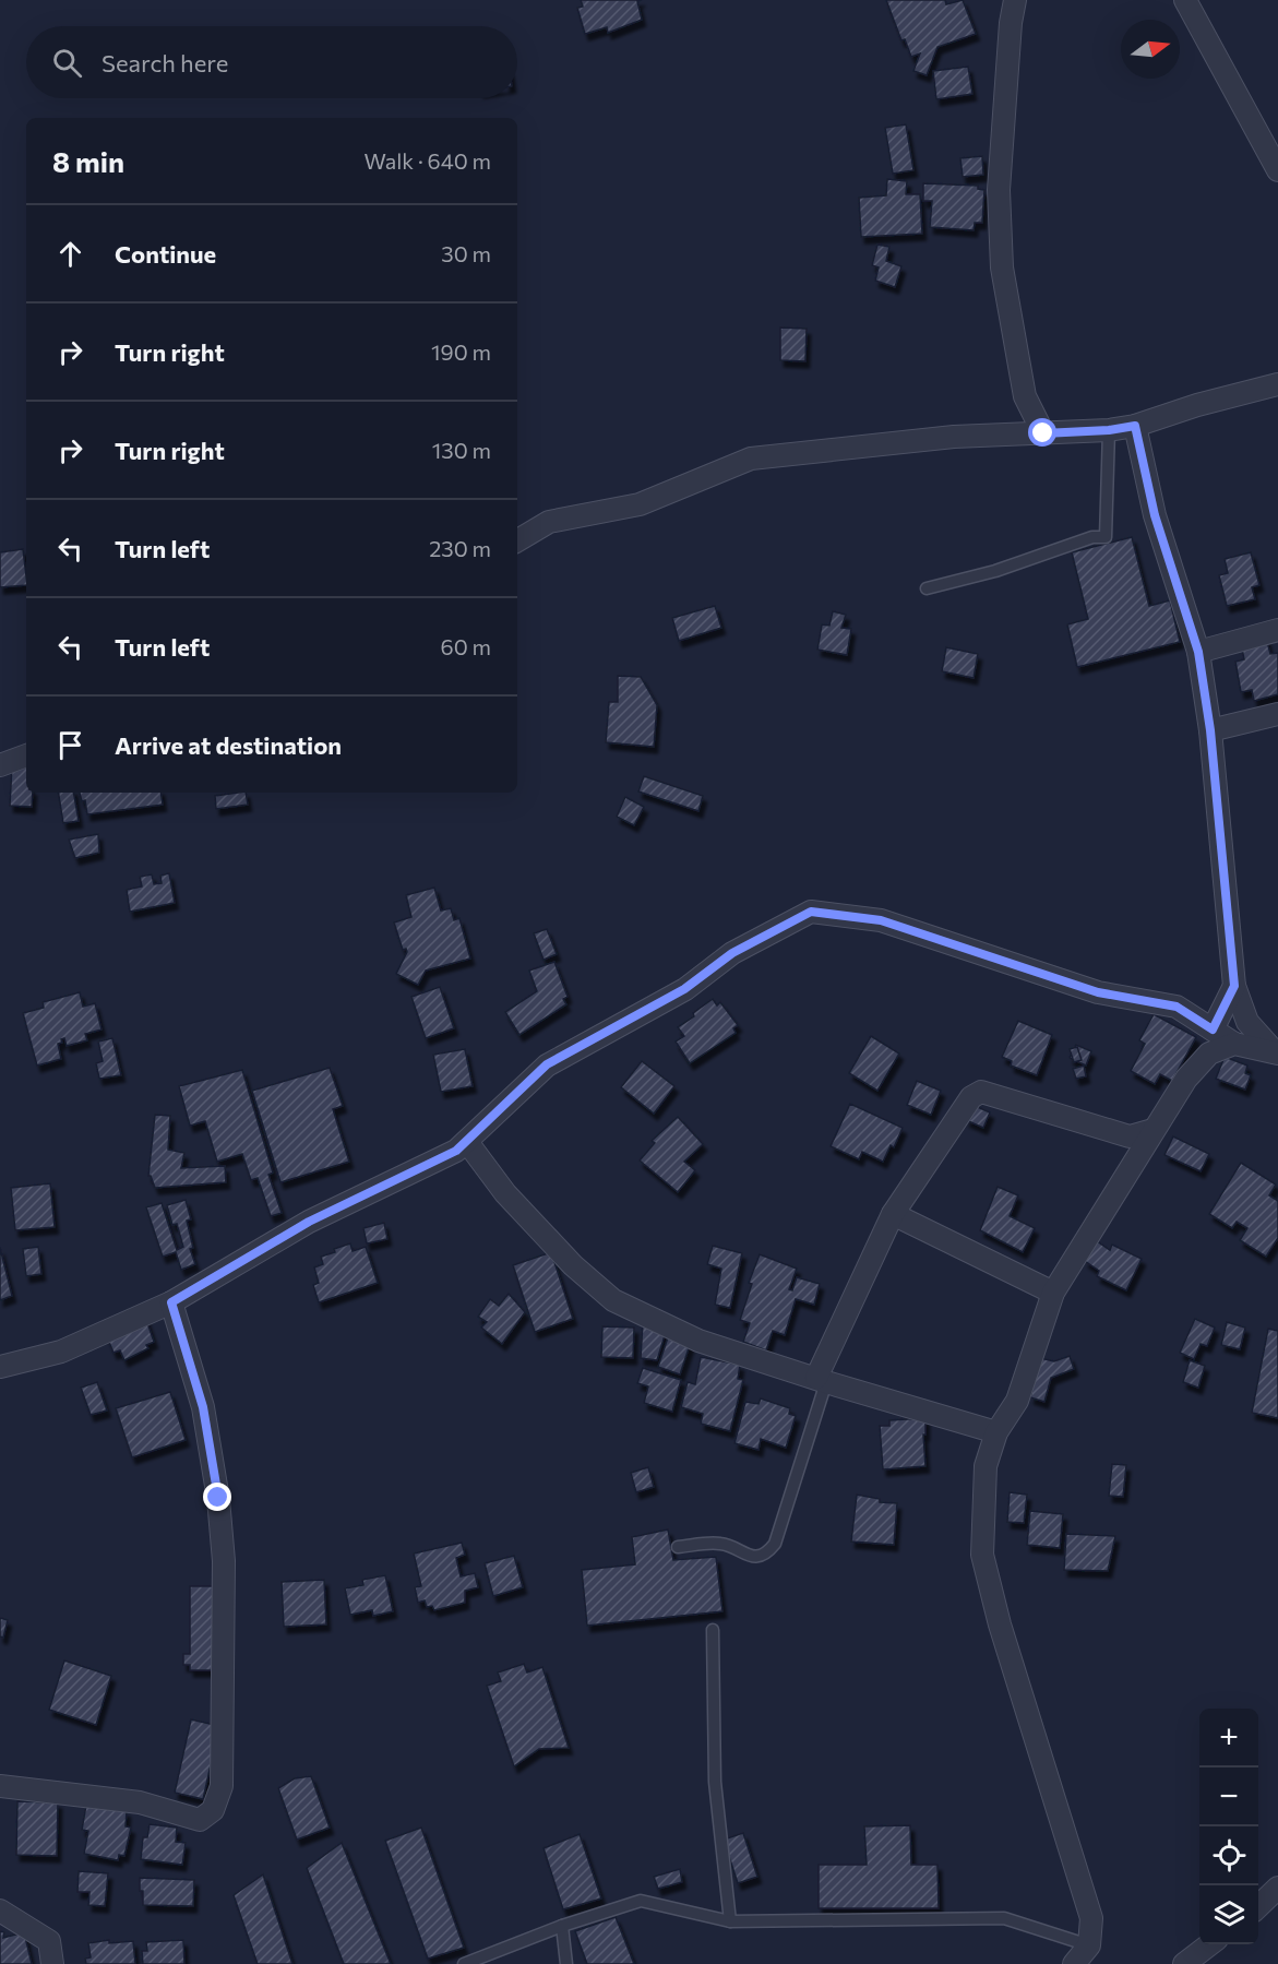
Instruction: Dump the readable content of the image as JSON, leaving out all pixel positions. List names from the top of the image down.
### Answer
{
  "north": "right",
  "page": {
    "search": "Search here",
    "heading": ["8 min", "Walk · 640 m"],
    "list": [
      ["Continue", "30 m"],
      ["Turn right", "190 m"],
      ["Turn right", "130 m"],
      ["Turn left", "230 m"],
      ["Turn left", "60 m"],
      "Arrive at destination"
    ],
    "map_buttons": ["+", "−"]
  }
}
